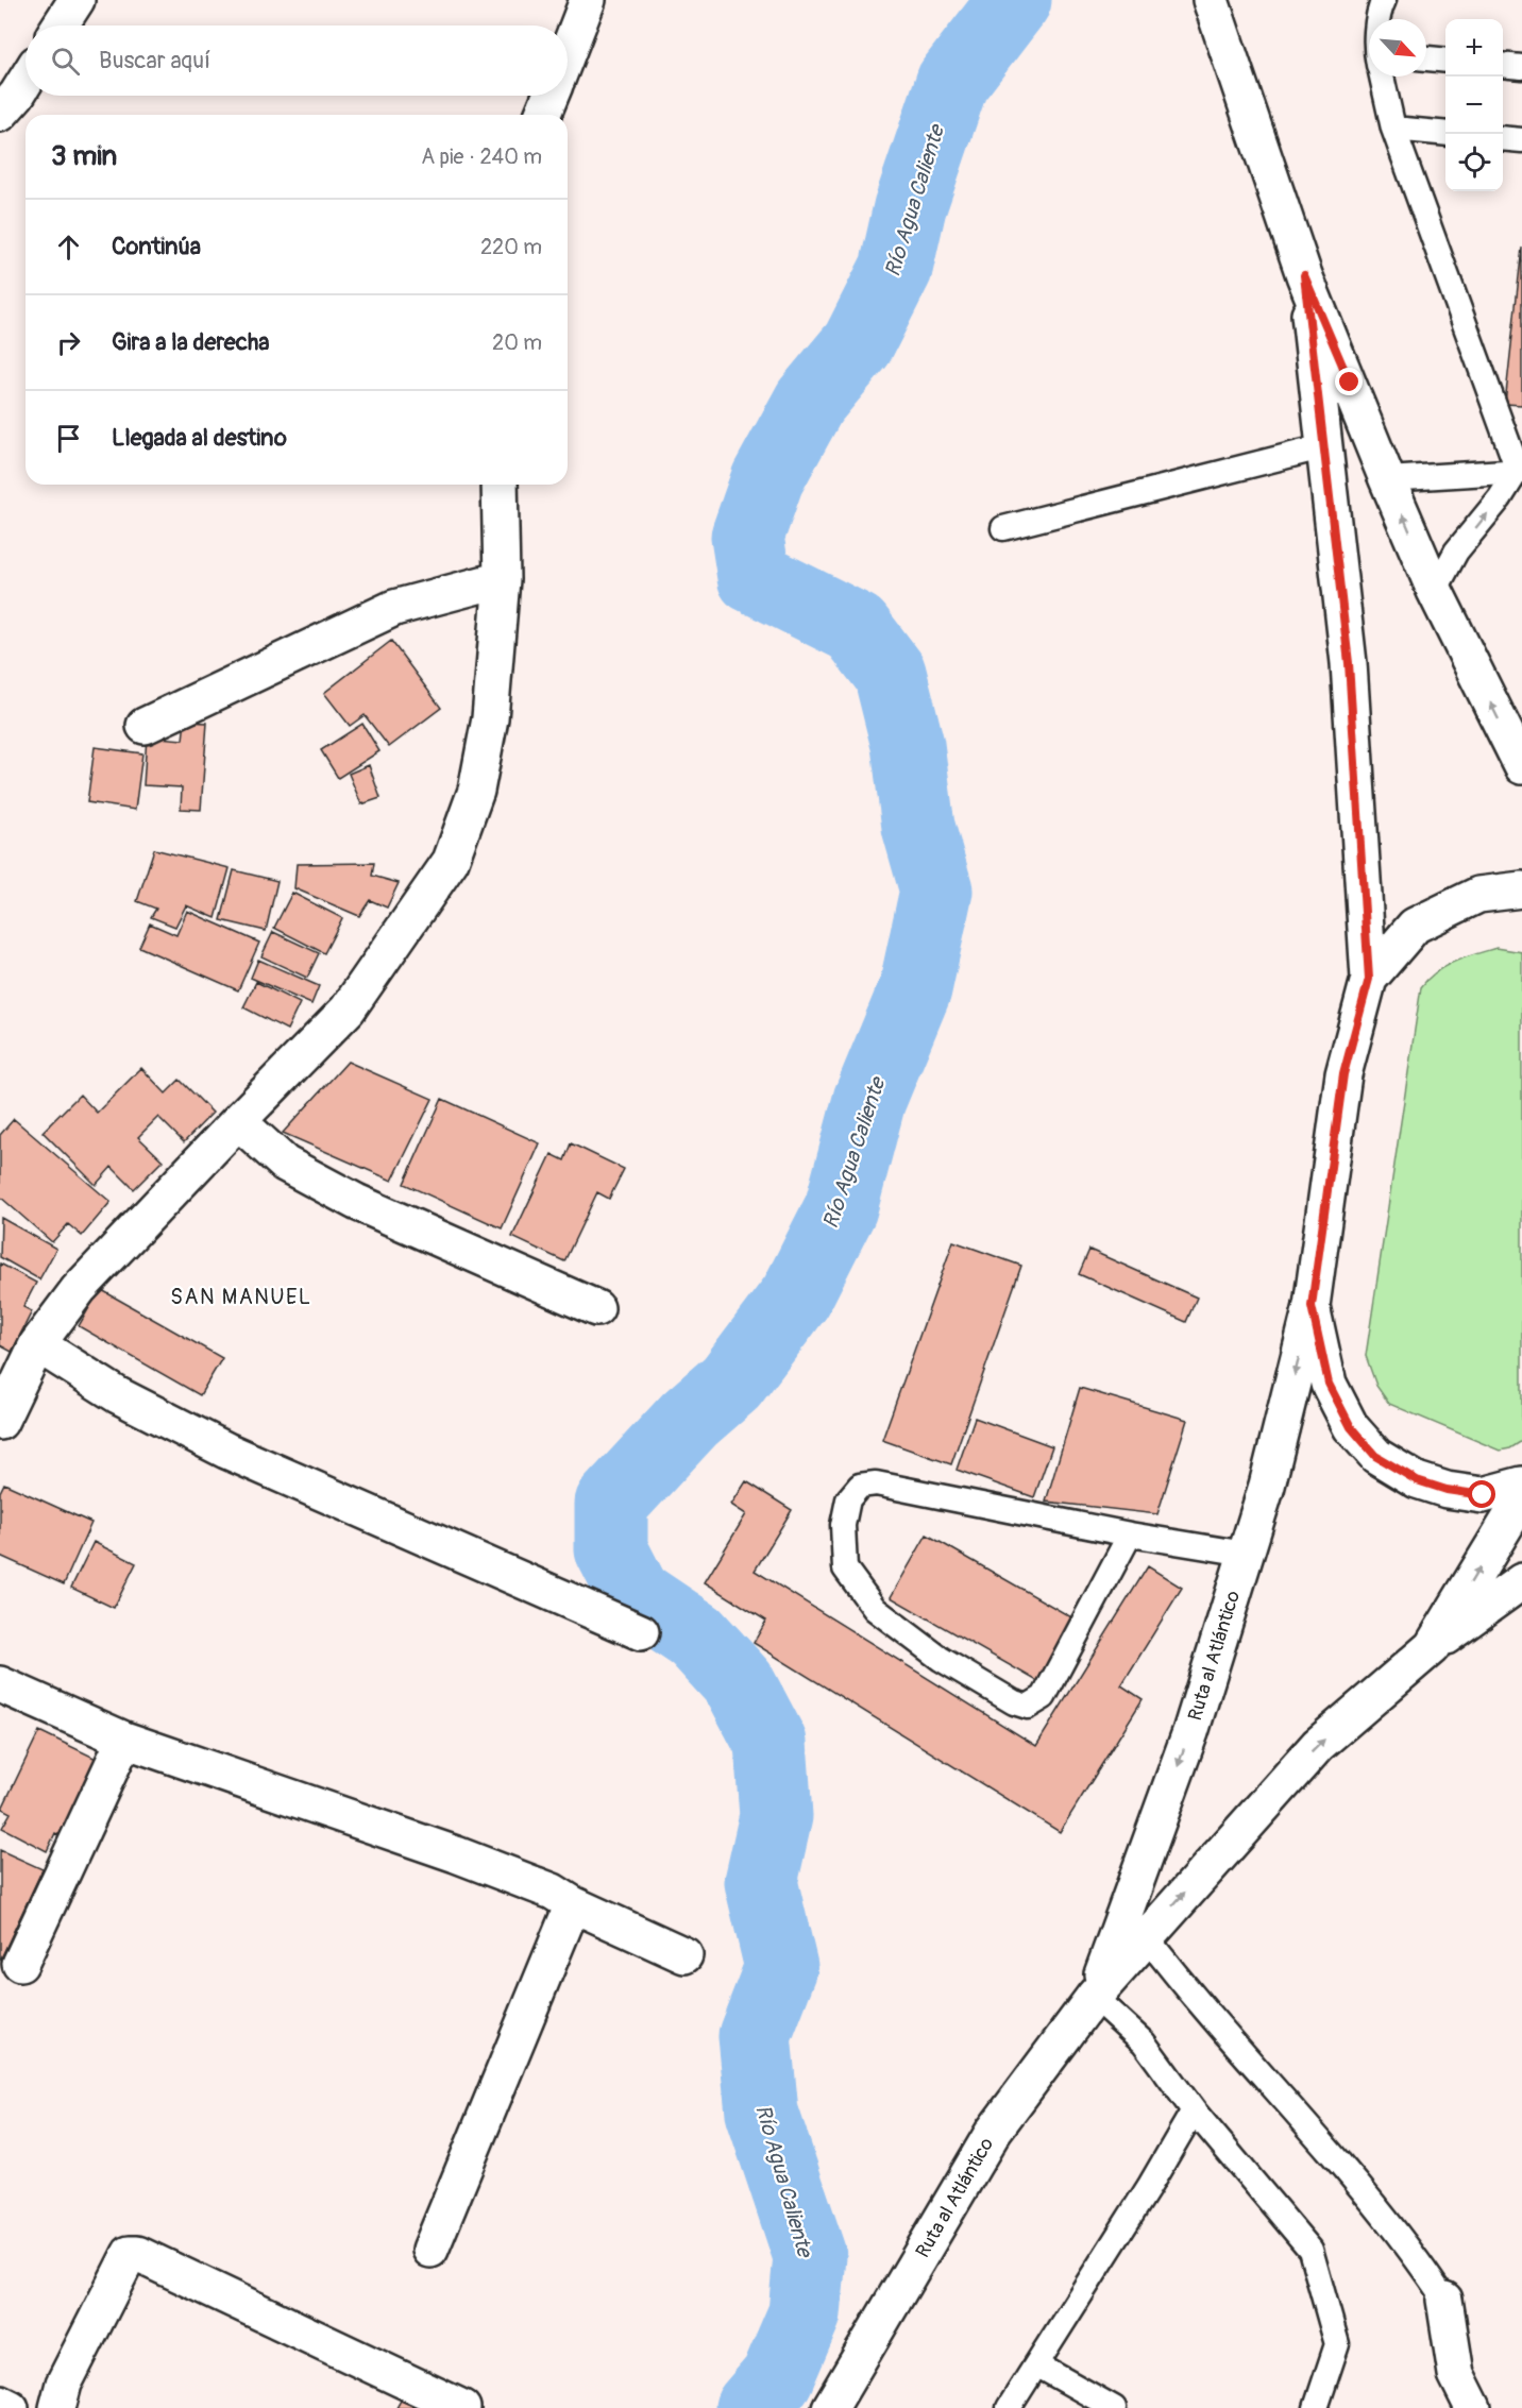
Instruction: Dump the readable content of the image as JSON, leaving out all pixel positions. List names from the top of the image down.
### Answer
{
  "streets": {
    "main road": ["Ruta al Atlántico"]
  },
  "districts": ["SAN MANUEL"],
  "water": ["Río Agua Caliente"],
  "north": "bottom right",
  "page": {
    "map_buttons": ["+", "−"],
    "search": "Buscar aquí",
    "heading": ["3 min", "A pie · 240 m"],
    "list": [
      ["Continúa", "220 m"],
      ["Gira a la derecha", "20 m"],
      "Llegada al destino"
    ]
  }
}
